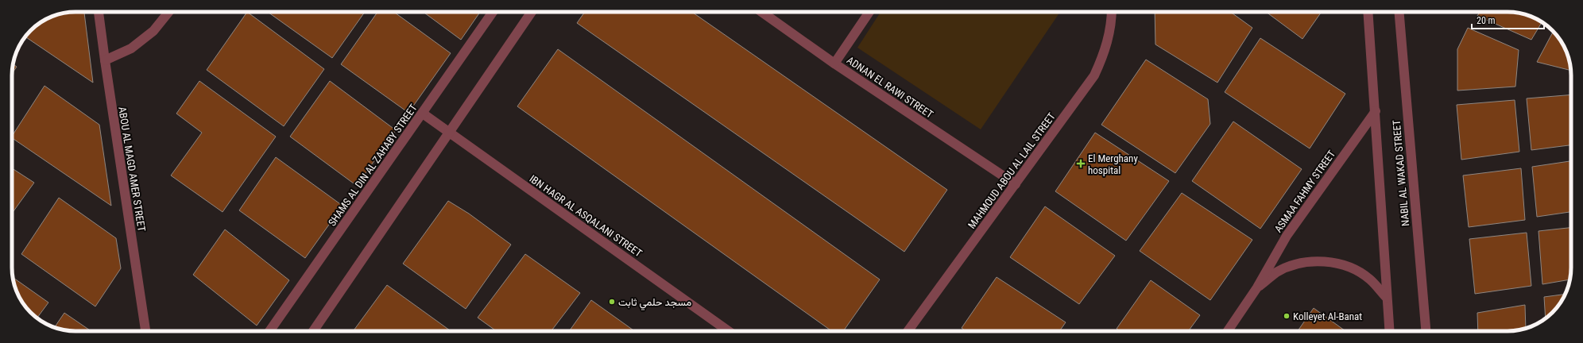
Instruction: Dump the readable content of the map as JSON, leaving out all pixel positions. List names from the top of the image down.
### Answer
{
  "streets": {
    "street": [
      "ADNAN EL RAWI STREET",
      "SHAMS AL DIN AL ZAHABY STREET",
      "ABOU AL MAGD AMER STREET",
      "MAHMOUD ABOU AL LAIL STREET",
      "NABIL AL WAKAD STREET",
      "ASMAA FAHMY STREET",
      "IBN HAGR AL ASQALANI STREET"
    ]
  },
  "crossings": [
    ["ADNAN EL RAWI STREET", "MAHMOUD ABOU AL LAIL STREET"],
    ["SHAMS AL DIN AL ZAHABY STREET", "IBN HAGR AL ASQALANI STREET"],
    ["NABIL AL WAKAD STREET", "ASMAA FAHMY STREET"]
  ],
  "places": {
    "health": ["El Merghany hospital"],
    "other": ["مسجد حلمي ثابت", "Kolleyet Al-Banat"]
  },
  "scale_bar": "20 m"
}
